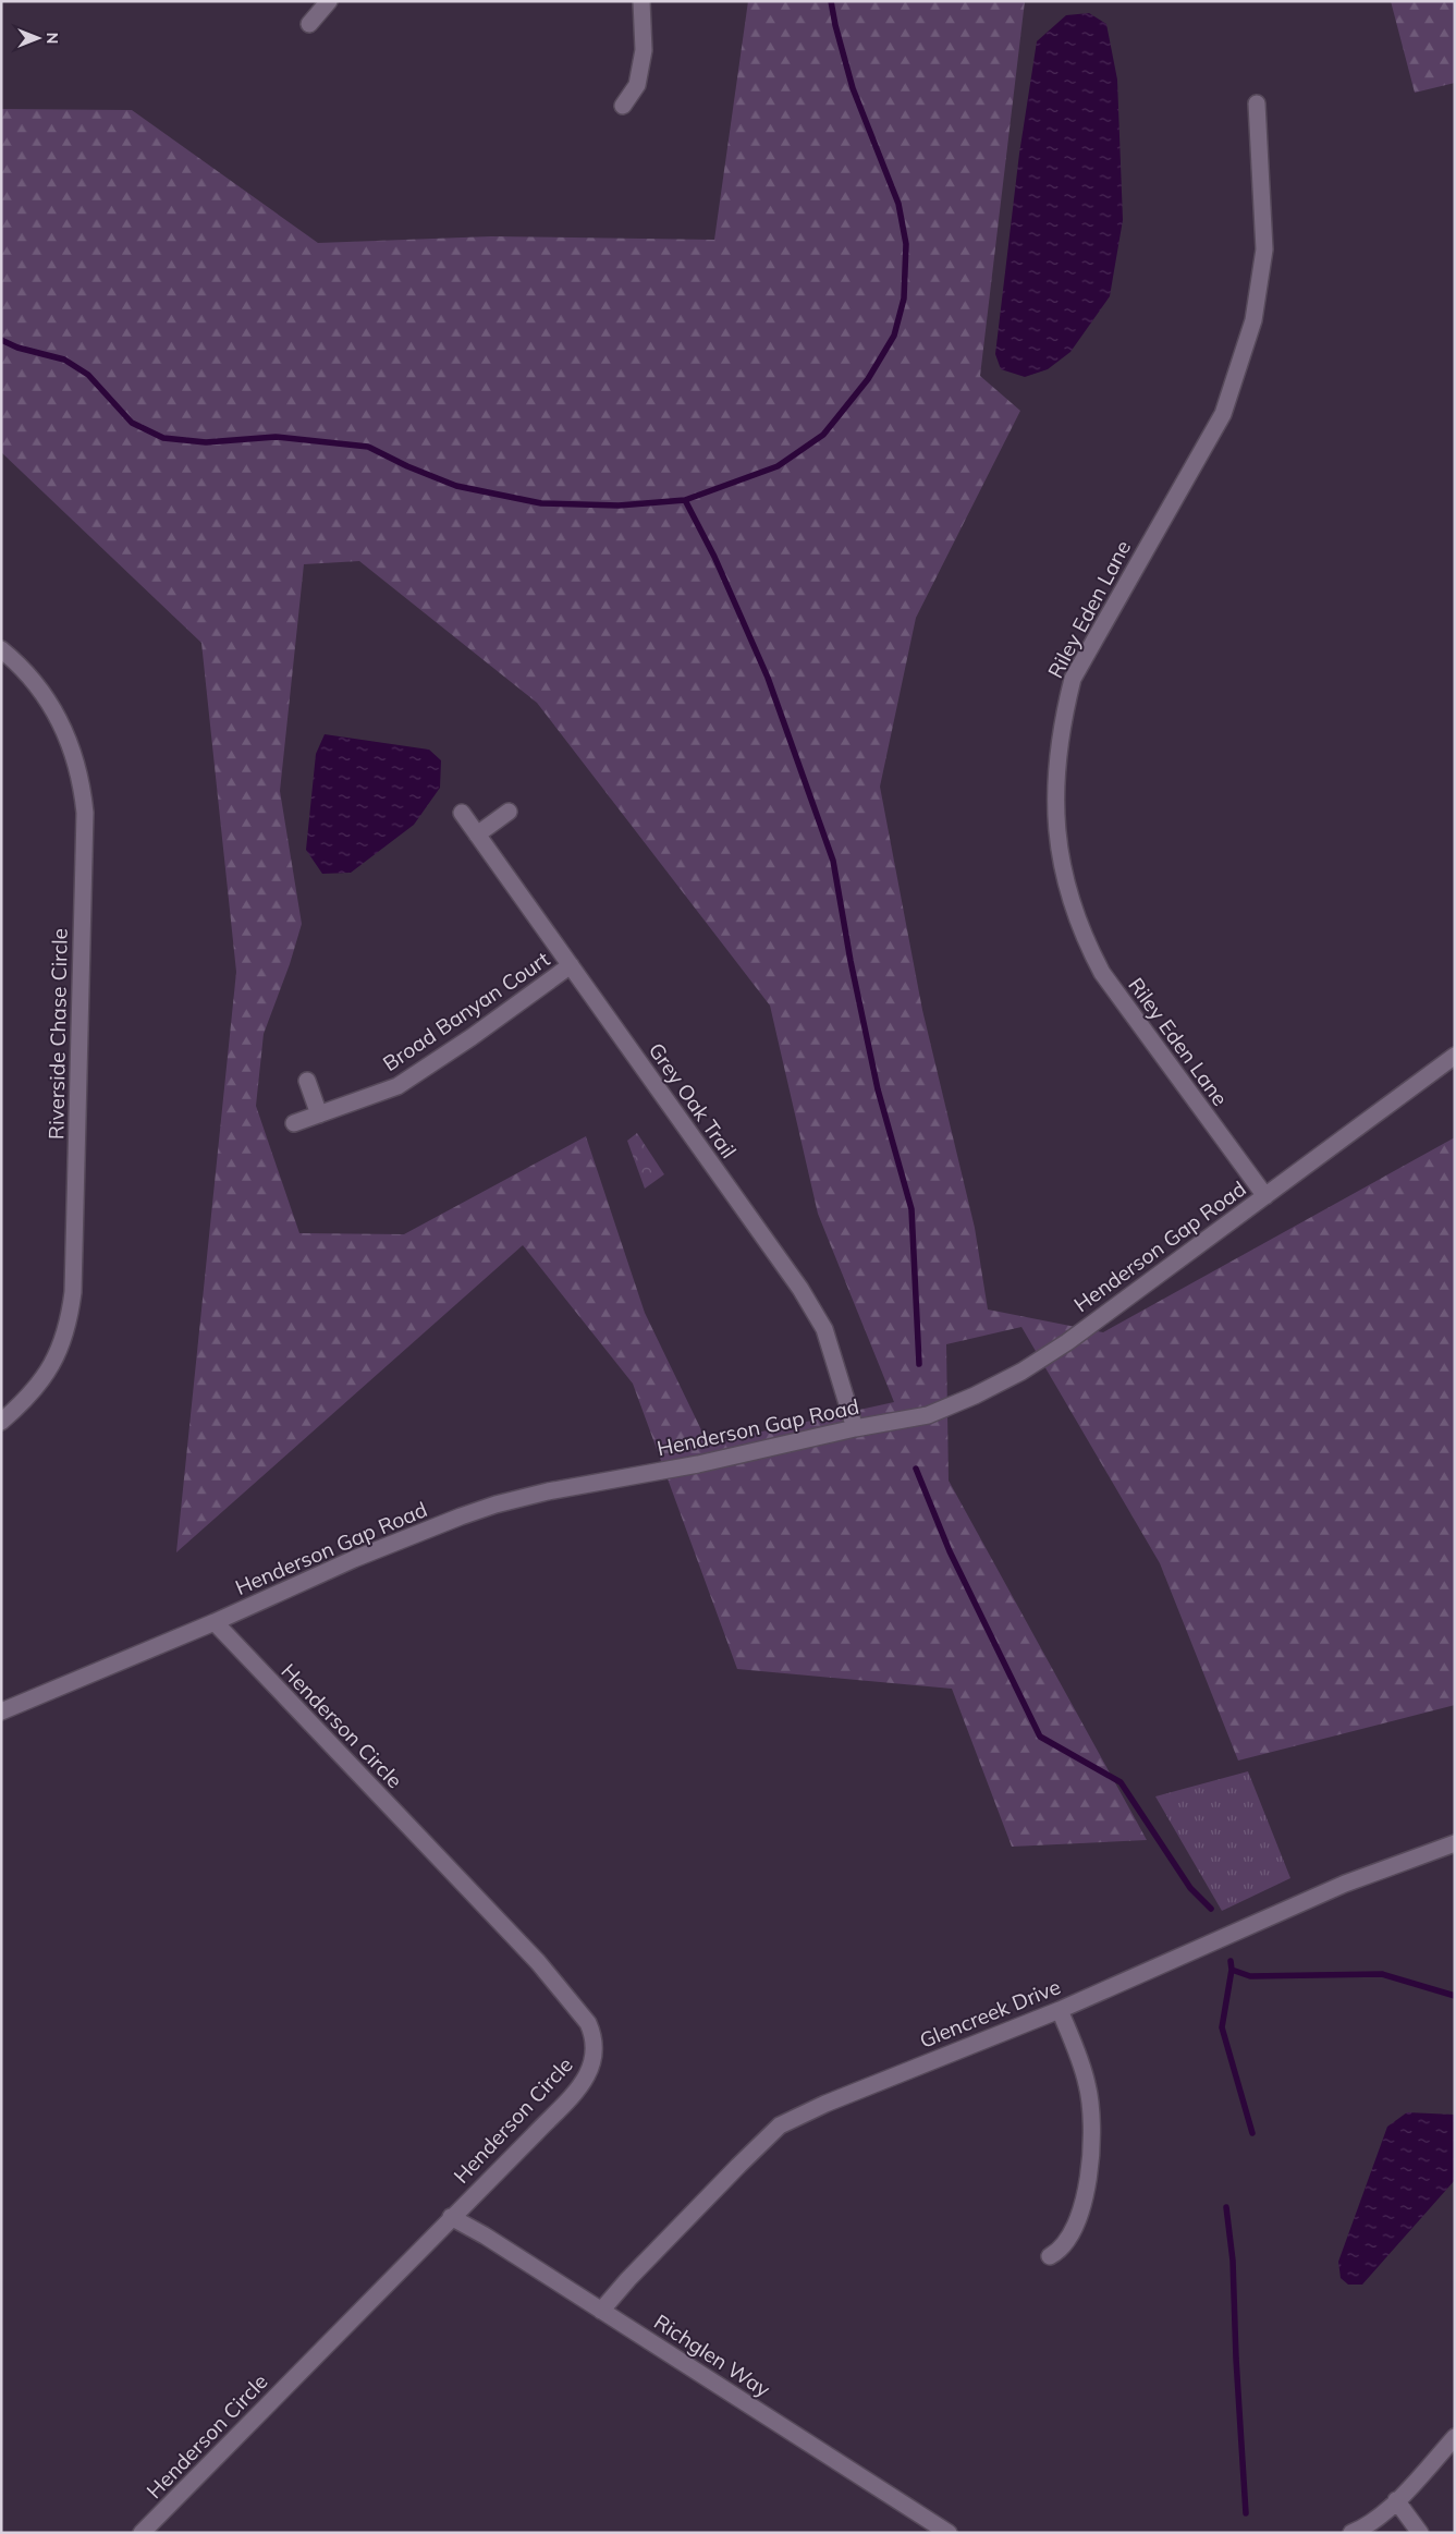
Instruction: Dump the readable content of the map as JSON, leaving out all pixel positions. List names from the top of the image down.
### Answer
{
  "streets": {
    "street": [
      "Riley Eden Lane",
      "Broad Banyan Court",
      "Riverside Chase Circle",
      "Grey Oak Trail",
      "Henderson Gap Road",
      "Henderson Circle",
      "Glencreek Drive",
      "Richglen Way"
    ]
  },
  "crossings": [
    ["Riley Eden Lane", "Henderson Gap Road"],
    ["Broad Banyan Court", "Grey Oak Trail"],
    ["Grey Oak Trail", "Henderson Gap Road"],
    ["Henderson Gap Road", "Henderson Circle"],
    ["Henderson Circle", "Richglen Way"],
    ["Glencreek Drive", "Richglen Way"]
  ],
  "north": "right"
}
